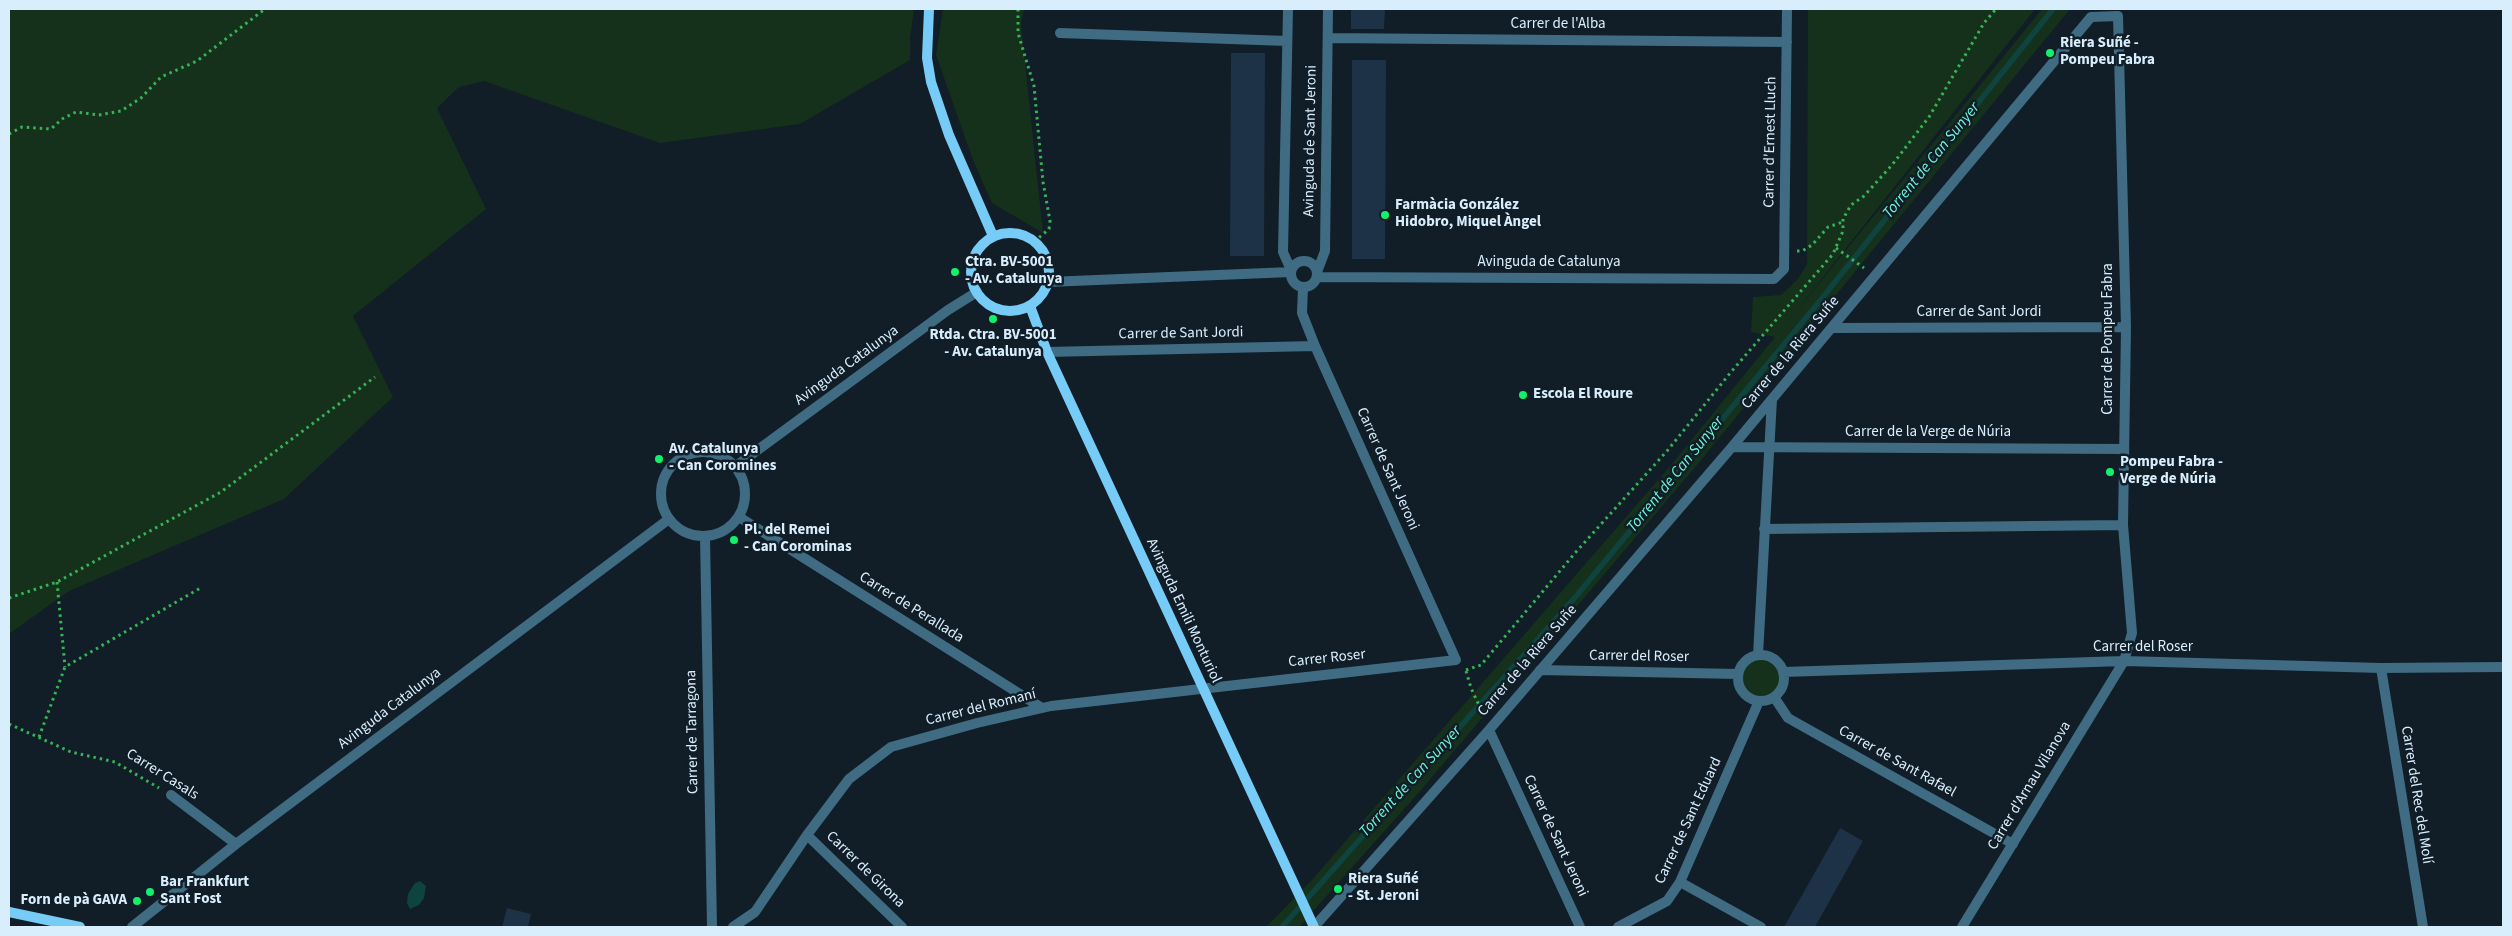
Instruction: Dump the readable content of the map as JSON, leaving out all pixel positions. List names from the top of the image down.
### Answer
{
  "streets": {
    "street": [
      "Carrer de l'Alba",
      "Avinguda de Sant Jeroni",
      "Carrer d'Ernest Lluch",
      "Avinguda de Catalunya",
      "Carrer de Sant Jordi",
      "Carrer de Pompeu Fabra",
      "Carrer de la Riera Suñe",
      "Avinguda Catalunya",
      "Carrer de la Verge de Núria",
      "Carrer de Sant Jeroni",
      "Carrer de Perallada",
      "Avinguda Emili Monturiol",
      "Carrer del Roser",
      "Carrer Roser",
      "Carrer del Romaní",
      "Carrer de Tarragona",
      "Carrer de Sant Rafael",
      "Carrer Casals",
      "Carrer d'Arnau Vilanova",
      "Carrer del Rec del Molí",
      "Carrer de Sant Eduard",
      "Carrer de Girona"
    ]
  },
  "crossings": [
    ["Carrer de l'Alba", "Avinguda de Sant Jeroni"],
    ["Carrer de l'Alba", "Carrer d'Ernest Lluch"],
    ["Avinguda de Sant Jeroni", "Avinguda de Catalunya"],
    ["Avinguda de Sant Jeroni", "Carrer de Sant Jeroni"],
    ["Carrer d'Ernest Lluch", "Avinguda de Catalunya"],
    ["Avinguda de Catalunya", "Carrer de Sant Jeroni"],
    ["Carrer de Sant Jordi", "Carrer de Pompeu Fabra"],
    ["Carrer de Sant Jordi", "Carrer de la Riera Suñe"],
    ["Carrer de Sant Jordi", "Carrer de Sant Jeroni"],
    ["Carrer de Sant Jordi", "Avinguda Emili Monturiol"],
    ["Carrer de Pompeu Fabra", "Carrer de la Riera Suñe"],
    ["Carrer de Pompeu Fabra", "Carrer de la Verge de Núria"],
    ["Carrer de Pompeu Fabra", "Carrer del Roser"],
    ["Carrer de Pompeu Fabra", "Carrer d'Arnau Vilanova"],
    ["Carrer de la Riera Suñe", "Carrer de la Verge de Núria"],
    ["Carrer de la Riera Suñe", "Carrer de Sant Jeroni"],
    ["Carrer de la Riera Suñe", "Avinguda Emili Monturiol"],
    ["Carrer de la Riera Suñe", "Carrer del Roser"],
    ["Avinguda Catalunya", "Carrer de Perallada"],
    ["Avinguda Catalunya", "Avinguda Emili Monturiol"],
    ["Avinguda Catalunya", "Carrer de Tarragona"],
    ["Avinguda Catalunya", "Carrer Casals"],
    ["Carrer de Sant Jeroni", "Carrer Roser"],
    ["Carrer de Perallada", "Carrer del Romaní"],
    ["Carrer de Perallada", "Carrer de Tarragona"],
    ["Avinguda Emili Monturiol", "Carrer Roser"],
    ["Avinguda Emili Monturiol", "Carrer del Romaní"],
    ["Carrer del Roser", "Carrer de Sant Rafael"],
    ["Carrer del Roser", "Carrer d'Arnau Vilanova"],
    ["Carrer del Roser", "Carrer del Rec del Molí"],
    ["Carrer del Roser", "Carrer de Sant Eduard"],
    ["Carrer Roser", "Carrer del Romaní"],
    ["Carrer del Romaní", "Carrer de Girona"],
    ["Carrer de Sant Rafael", "Carrer d'Arnau Vilanova"],
    ["Carrer de Sant Rafael", "Carrer de Sant Eduard"]
  ],
  "water": ["Torrent de Can Sunyer"],
  "places": [
    "Riera Suñé - Pompeu Fabra",
    "Farmàcia González Hidobro, Miquel Àngel",
    "Ctra. BV-5001 - Av. Catalunya",
    "Rtda. Ctra. BV-5001 - Av. Catalunya",
    "Escola El Roure",
    "Av. Catalunya - Can Coromines",
    "Pompeu Fabra - Verge de Núria",
    "Pl. del Remei - Can Corominas",
    "Riera Suñé - St. Jeroni",
    "Bar Frankfurt Sant Fost",
    "Forn de pà GAVA"
  ]
}
